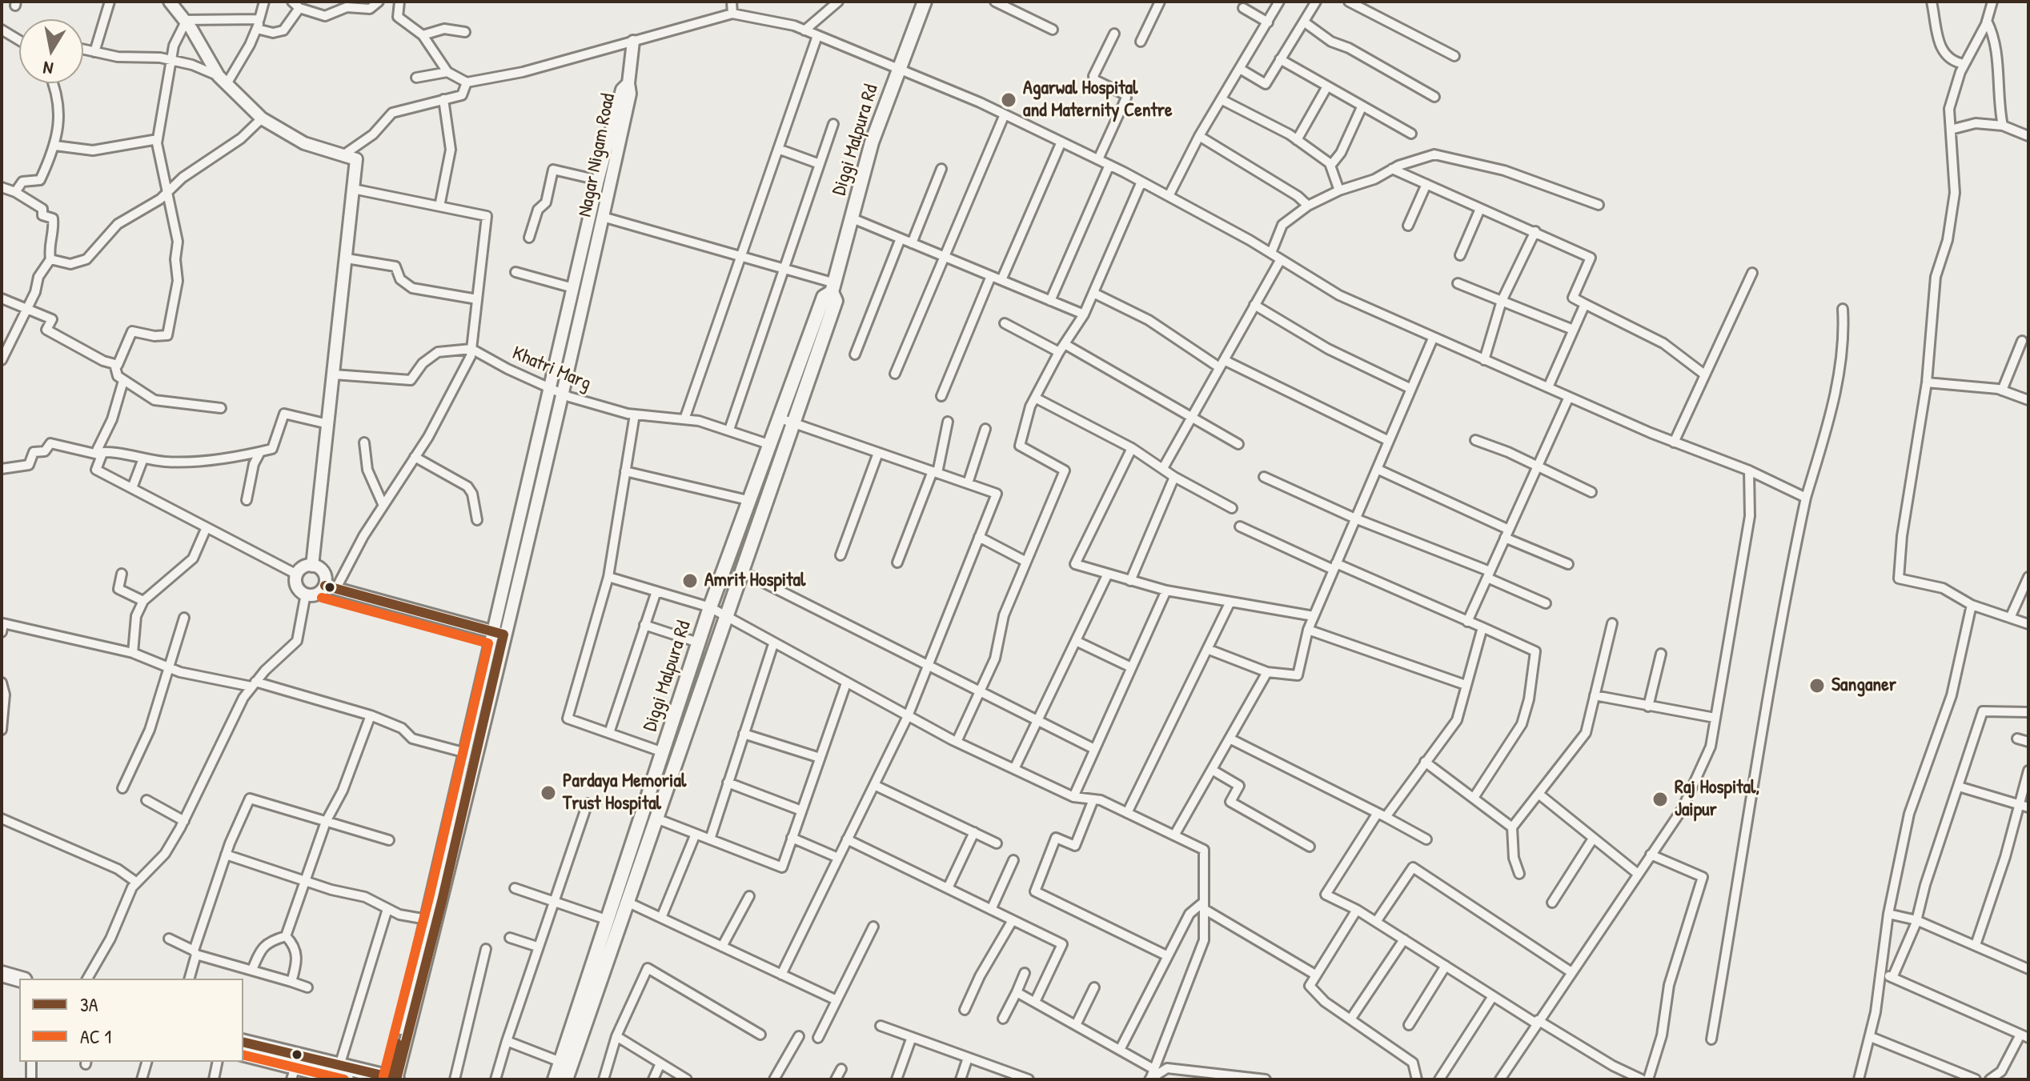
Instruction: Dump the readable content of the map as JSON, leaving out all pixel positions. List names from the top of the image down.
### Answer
{
  "streets": {
    "main road": ["Diggi Malpura Rd"],
    "street": ["Nagar Nigam Road", "Khatri Marg"]
  },
  "crossings": [
    ["Diggi Malpura Rd", "Khatri Marg"],
    ["Nagar Nigam Road", "Khatri Marg"]
  ],
  "places": [
    "Agarwal Hospital and Maternity Centre",
    "Amrit Hospital",
    "Sanganer",
    "Pardaya Memorial Trust Hospital",
    "Raj Hospital, Jaipur"
  ],
  "lines": ["transit line 3A"],
  "legend": ["3A", "AC 1"],
  "north": "bottom"
}
